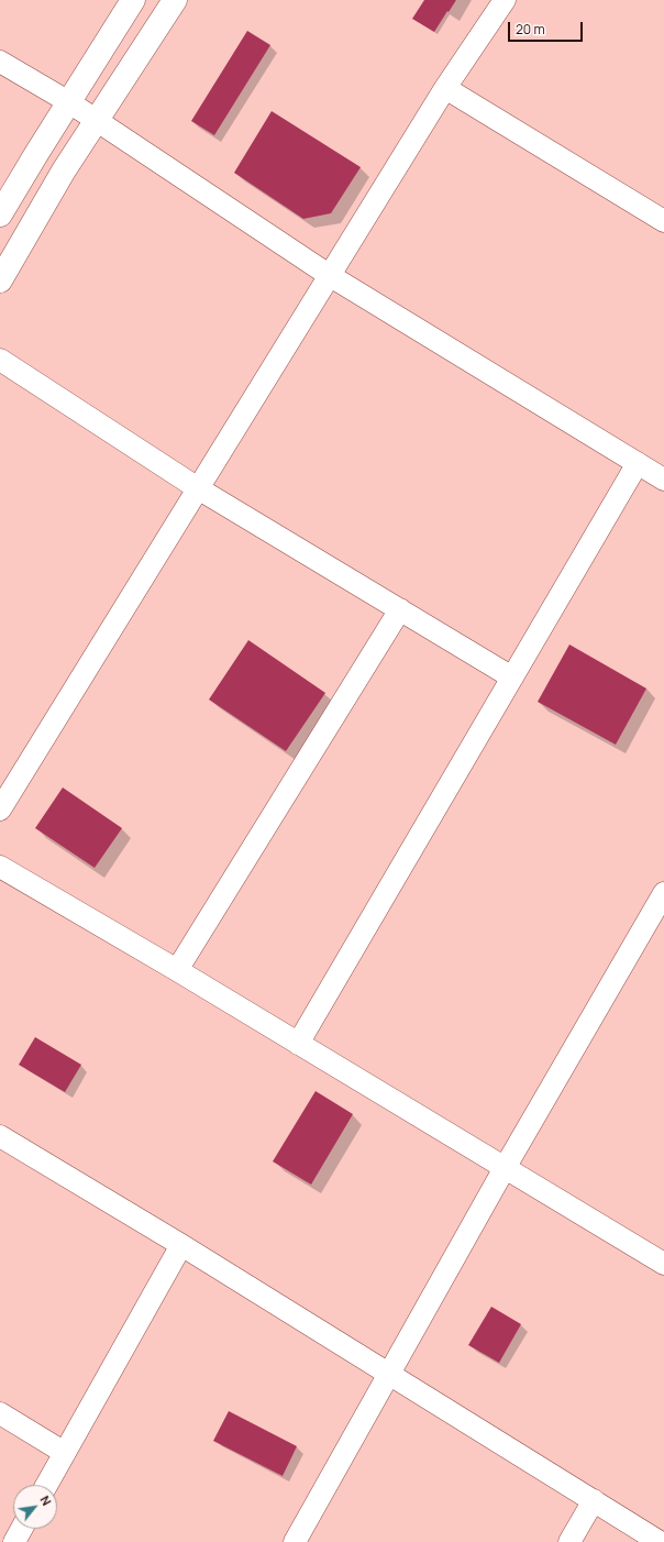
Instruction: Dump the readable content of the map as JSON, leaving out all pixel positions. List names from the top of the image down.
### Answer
{
  "scale_bar": "20 m",
  "north": "top right"
}
